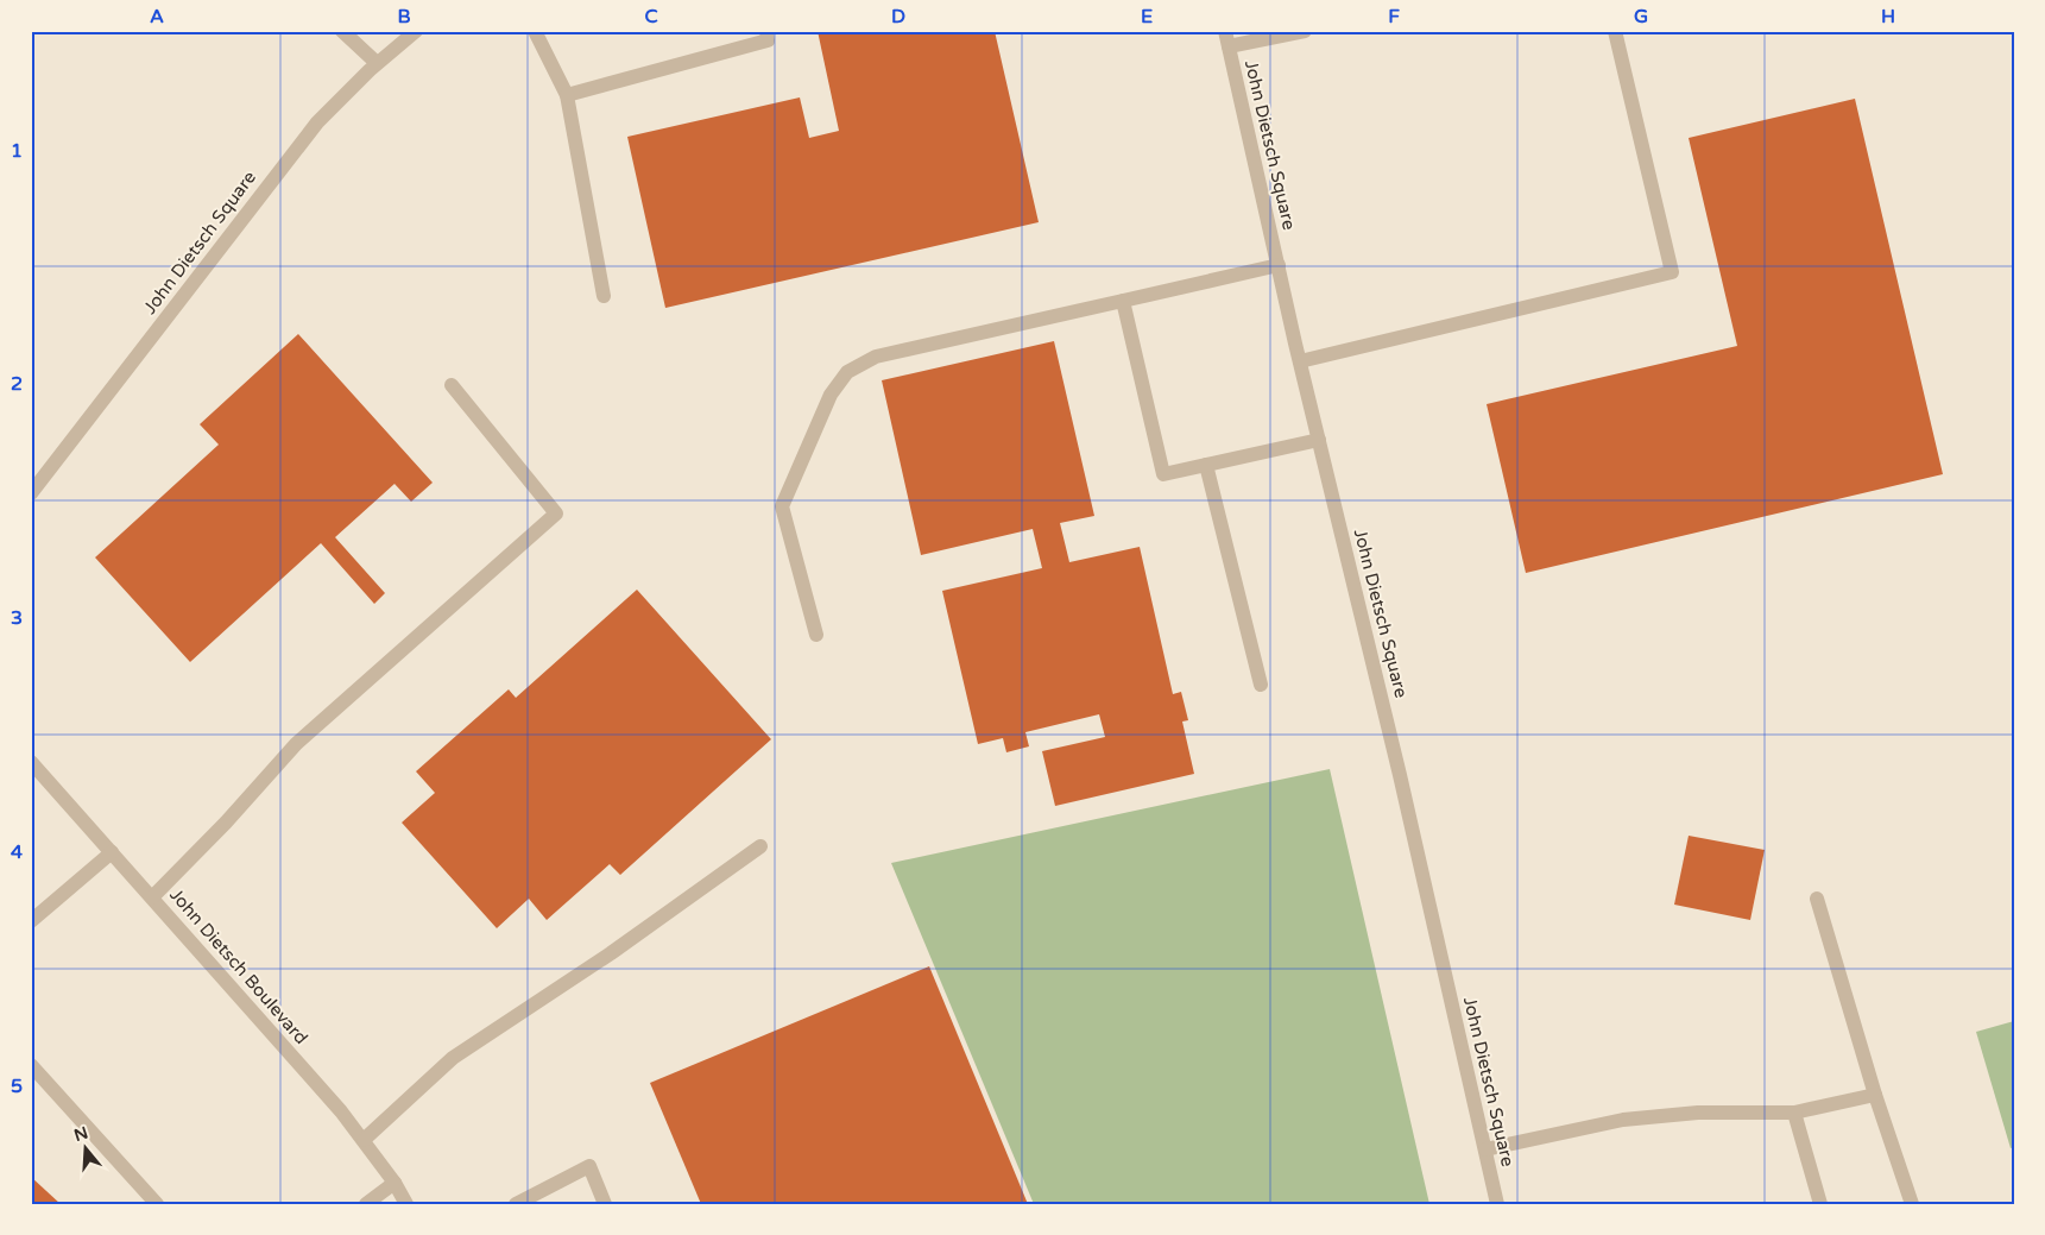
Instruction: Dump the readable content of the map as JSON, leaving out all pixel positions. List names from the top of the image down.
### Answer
{
  "streets": {
    "street": ["John Dietsch Square", "John Dietsch Boulevard"]
  },
  "north": "top",
  "grid": {
    "columns": [
      "A",
      "B",
      "C",
      "D",
      "E",
      "F",
      "G",
      "H"
    ],
    "rows": [
      "1",
      "2",
      "3",
      "4",
      "5"
    ]
  }
}
